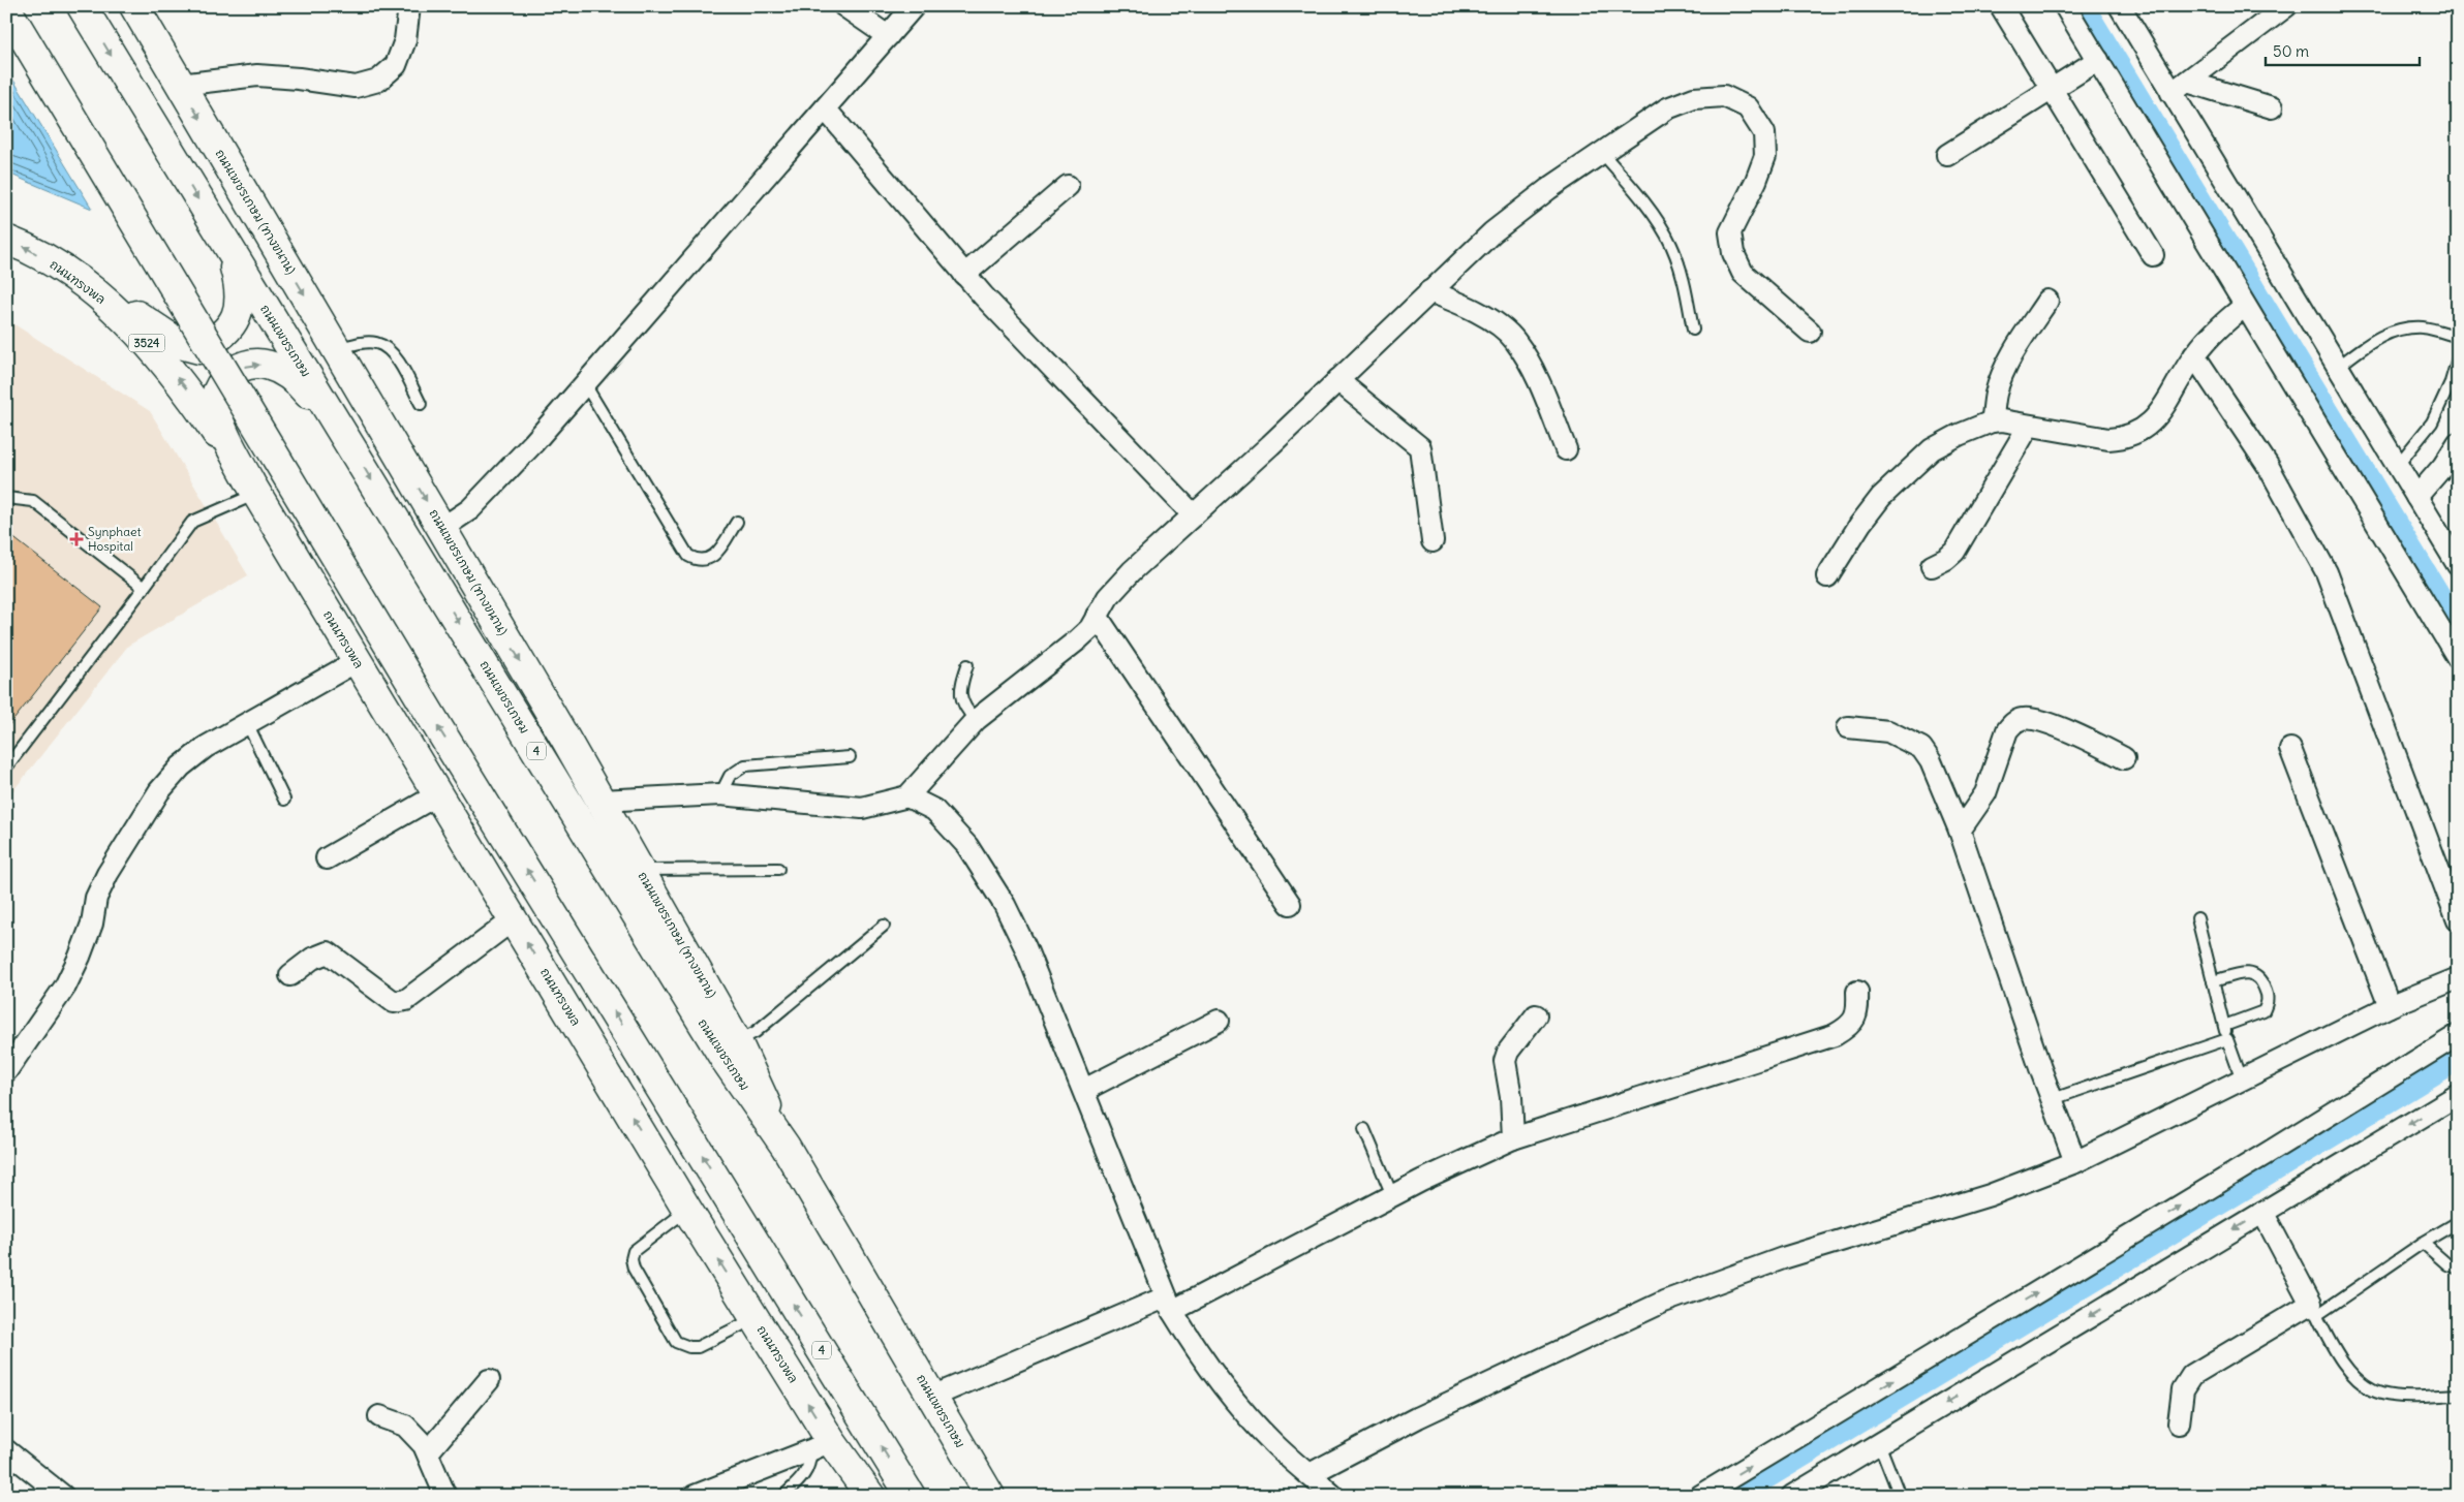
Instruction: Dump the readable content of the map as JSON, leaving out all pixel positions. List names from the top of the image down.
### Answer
{
  "streets": {
    "main road": [
      "ถนนเพชรเกษม (ทางขนาน)",
      "ถนนทรงพล",
      "ถนนเพชรเกษม",
      "3524",
      "4"
    ]
  },
  "crossings": [
    ["ถนนเพชรเกษม (ทางขนาน)", "ถนนเพชรเกษม"]
  ],
  "places": {
    "health": ["Synphaet Hospital"]
  },
  "scale_bar": "50 m"
}
